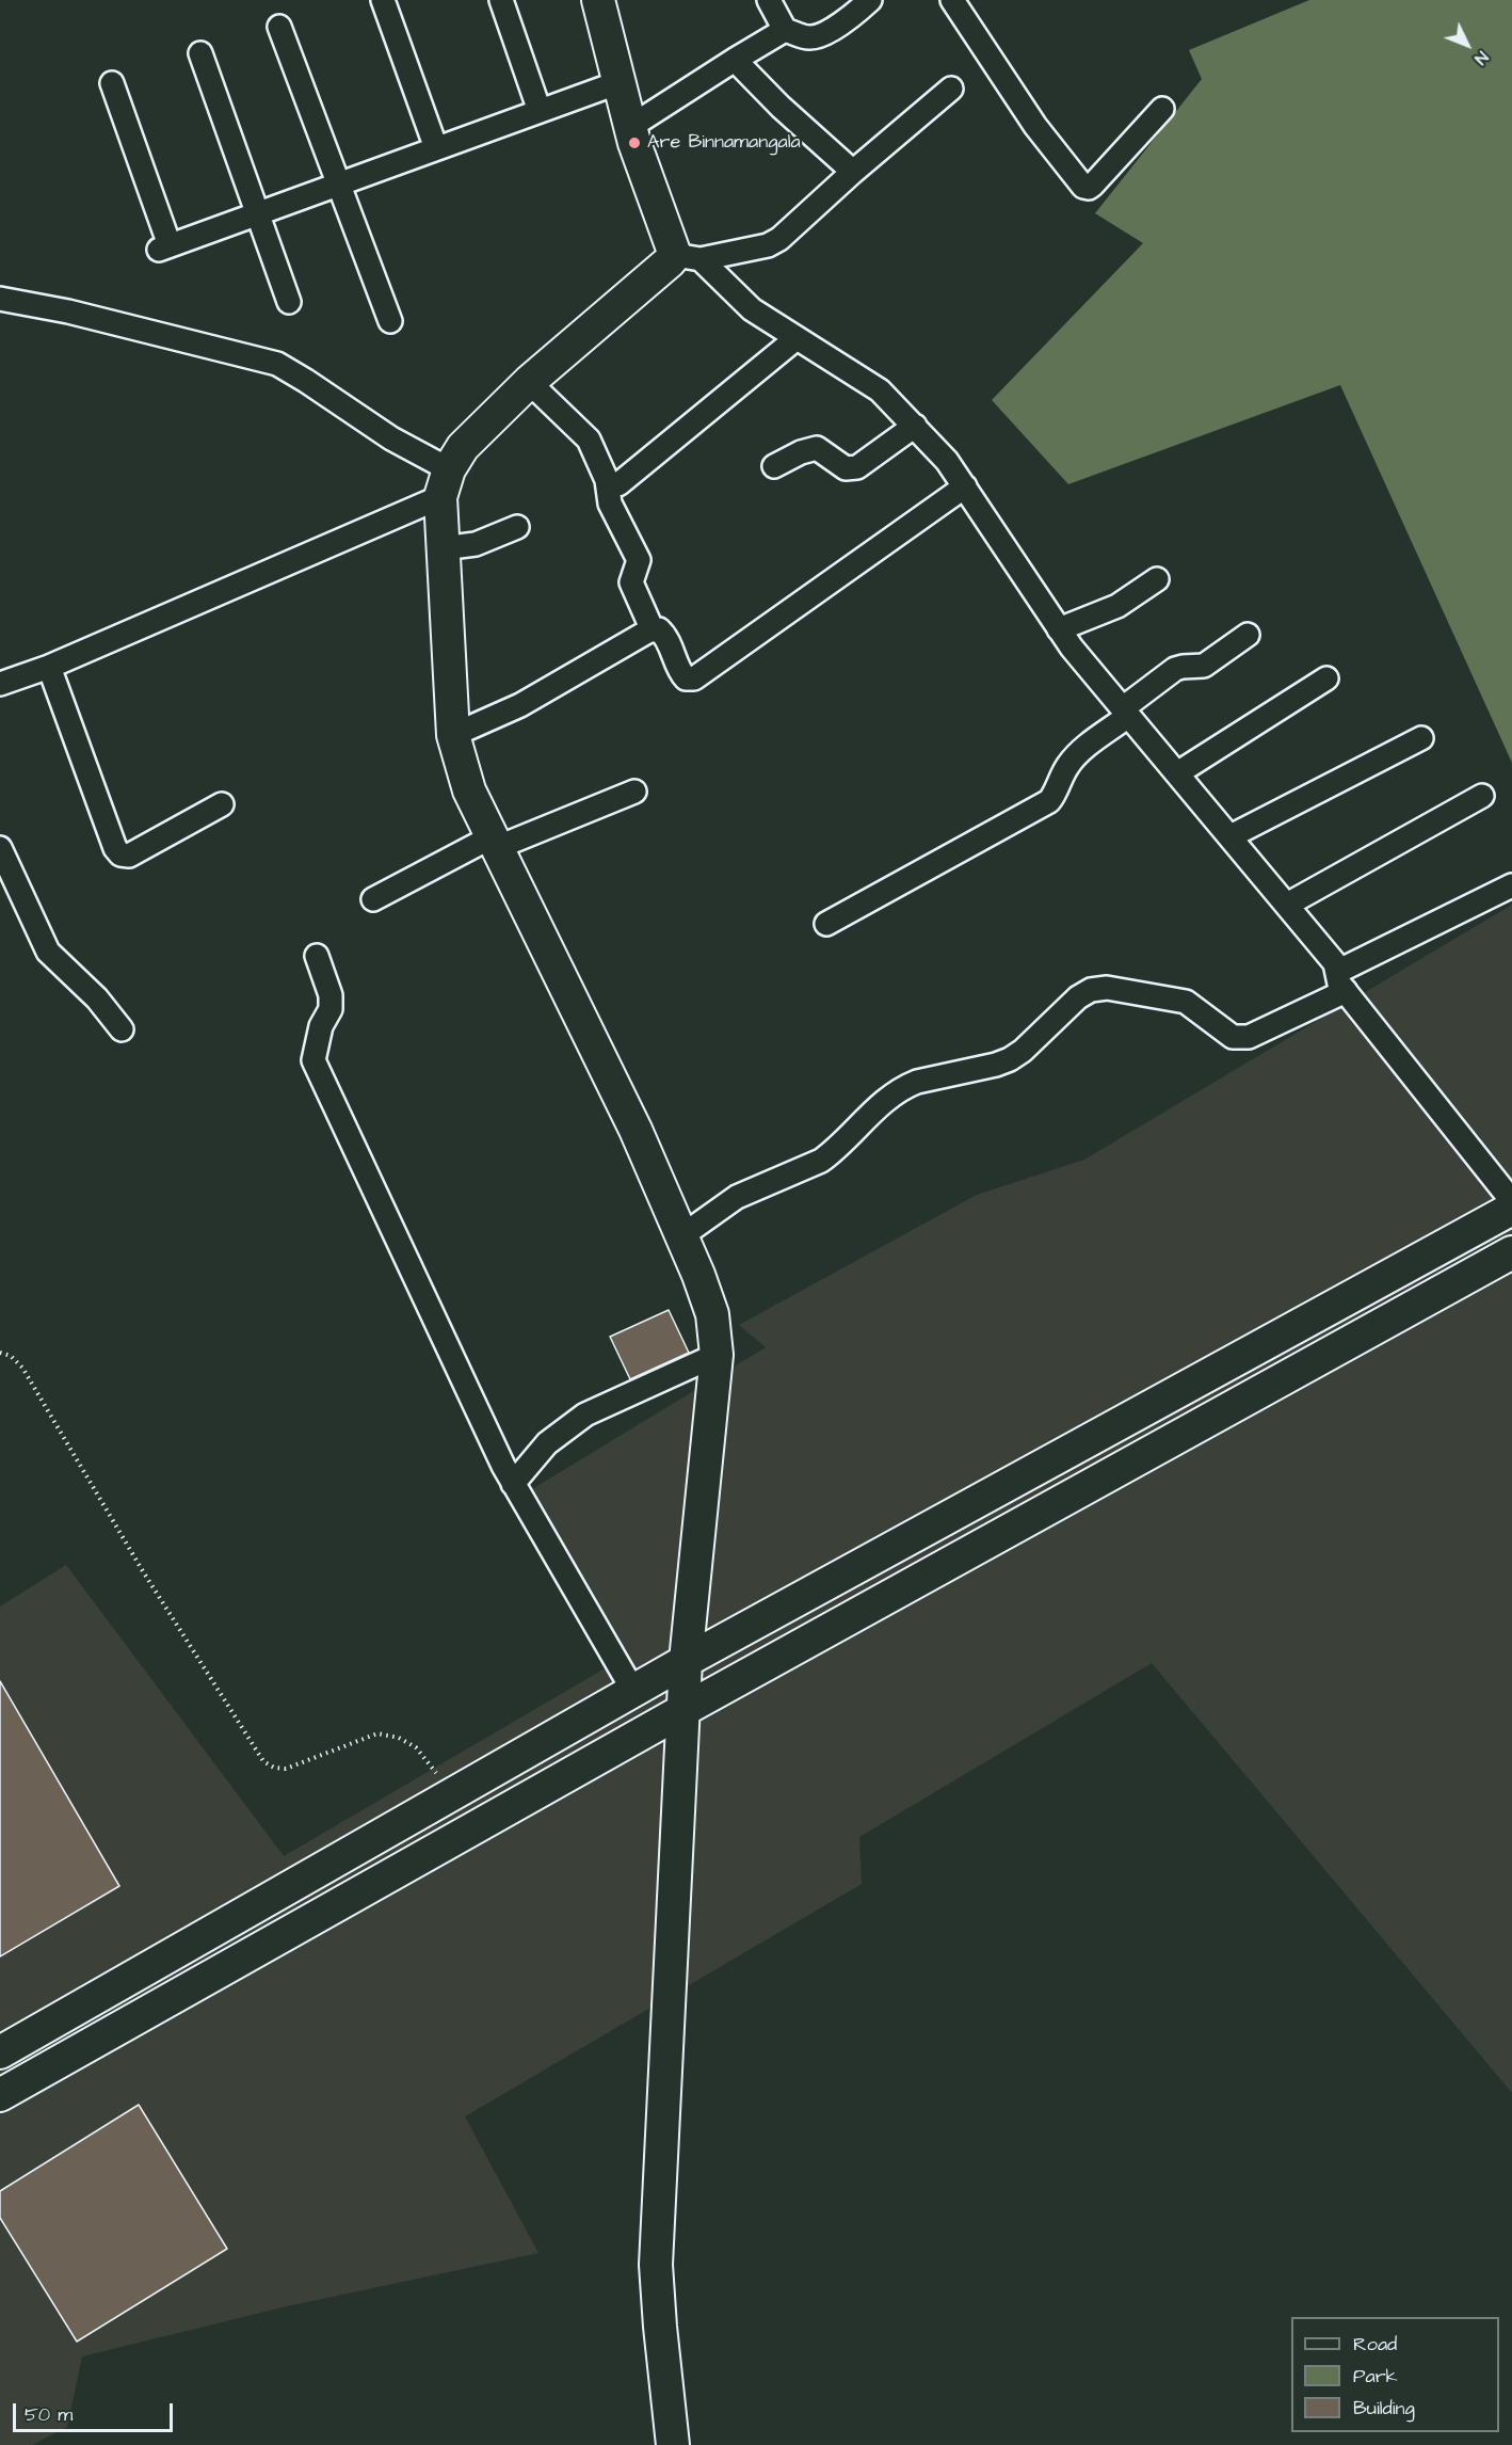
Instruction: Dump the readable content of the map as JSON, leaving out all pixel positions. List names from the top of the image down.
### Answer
{
  "places": ["Are Binnamangala"],
  "legend": ["Road", "Park", "Building"],
  "scale_bar": "50 m",
  "north": "bottom right"
}
